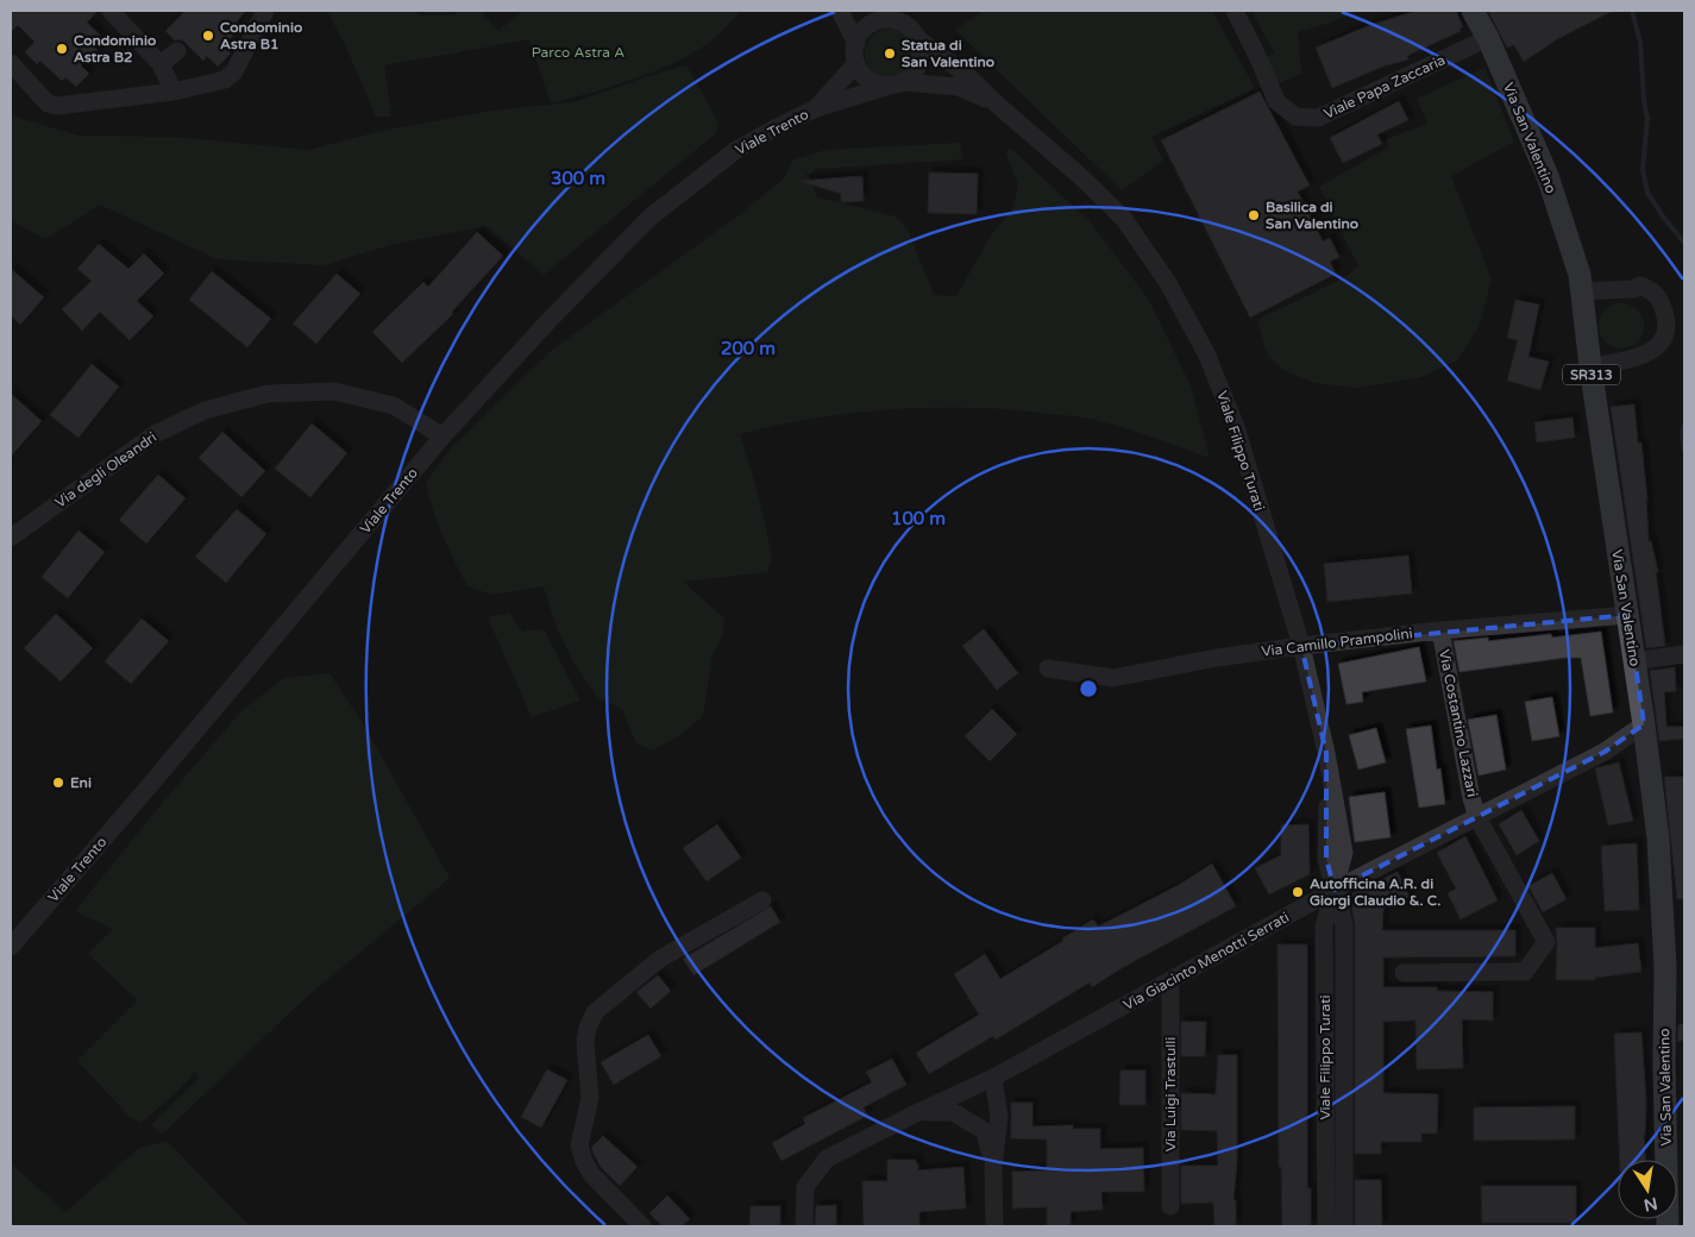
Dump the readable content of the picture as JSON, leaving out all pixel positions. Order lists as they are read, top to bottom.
{
  "streets": {
    "main road": ["Via San Valentino", "SR313"],
    "street": [
      "Viale Papa Zaccaria",
      "Viale Trento",
      "Viale Filippo Turati",
      "Via degli Oleandri",
      "Via Camillo Prampolini",
      "Via Costantino Lazzari",
      "Via Giacinto Menotti Serrati",
      "Via Luigi Trastulli"
    ]
  },
  "crossings": [
    ["Viale Papa Zaccaria", "Via San Valentino"],
    ["Viale Trento", "Viale Filippo Turati"],
    ["Viale Trento", "Via degli Oleandri"],
    ["Via San Valentino", "Via Camillo Prampolini"],
    ["Via San Valentino", "Via Giacinto Menotti Serrati"],
    ["Viale Filippo Turati", "Via Camillo Prampolini"],
    ["Viale Filippo Turati", "Via Giacinto Menotti Serrati"],
    ["Via Camillo Prampolini", "Via Costantino Lazzari"],
    ["Via Costantino Lazzari", "Via Giacinto Menotti Serrati"],
    ["Via Giacinto Menotti Serrati", "Via Luigi Trastulli"]
  ],
  "parks": ["Parco Astra A"],
  "places": [
    "Condominio Astra B1",
    "Condominio Astra B2",
    "Statua di San Valentino",
    "Basilica di San Valentino",
    "Eni",
    "Autofficina A.R. di Giorgi Claudio &. C."
  ],
  "north": "bottom",
  "rings": ["300 m", "200 m", "100 m"]
}
